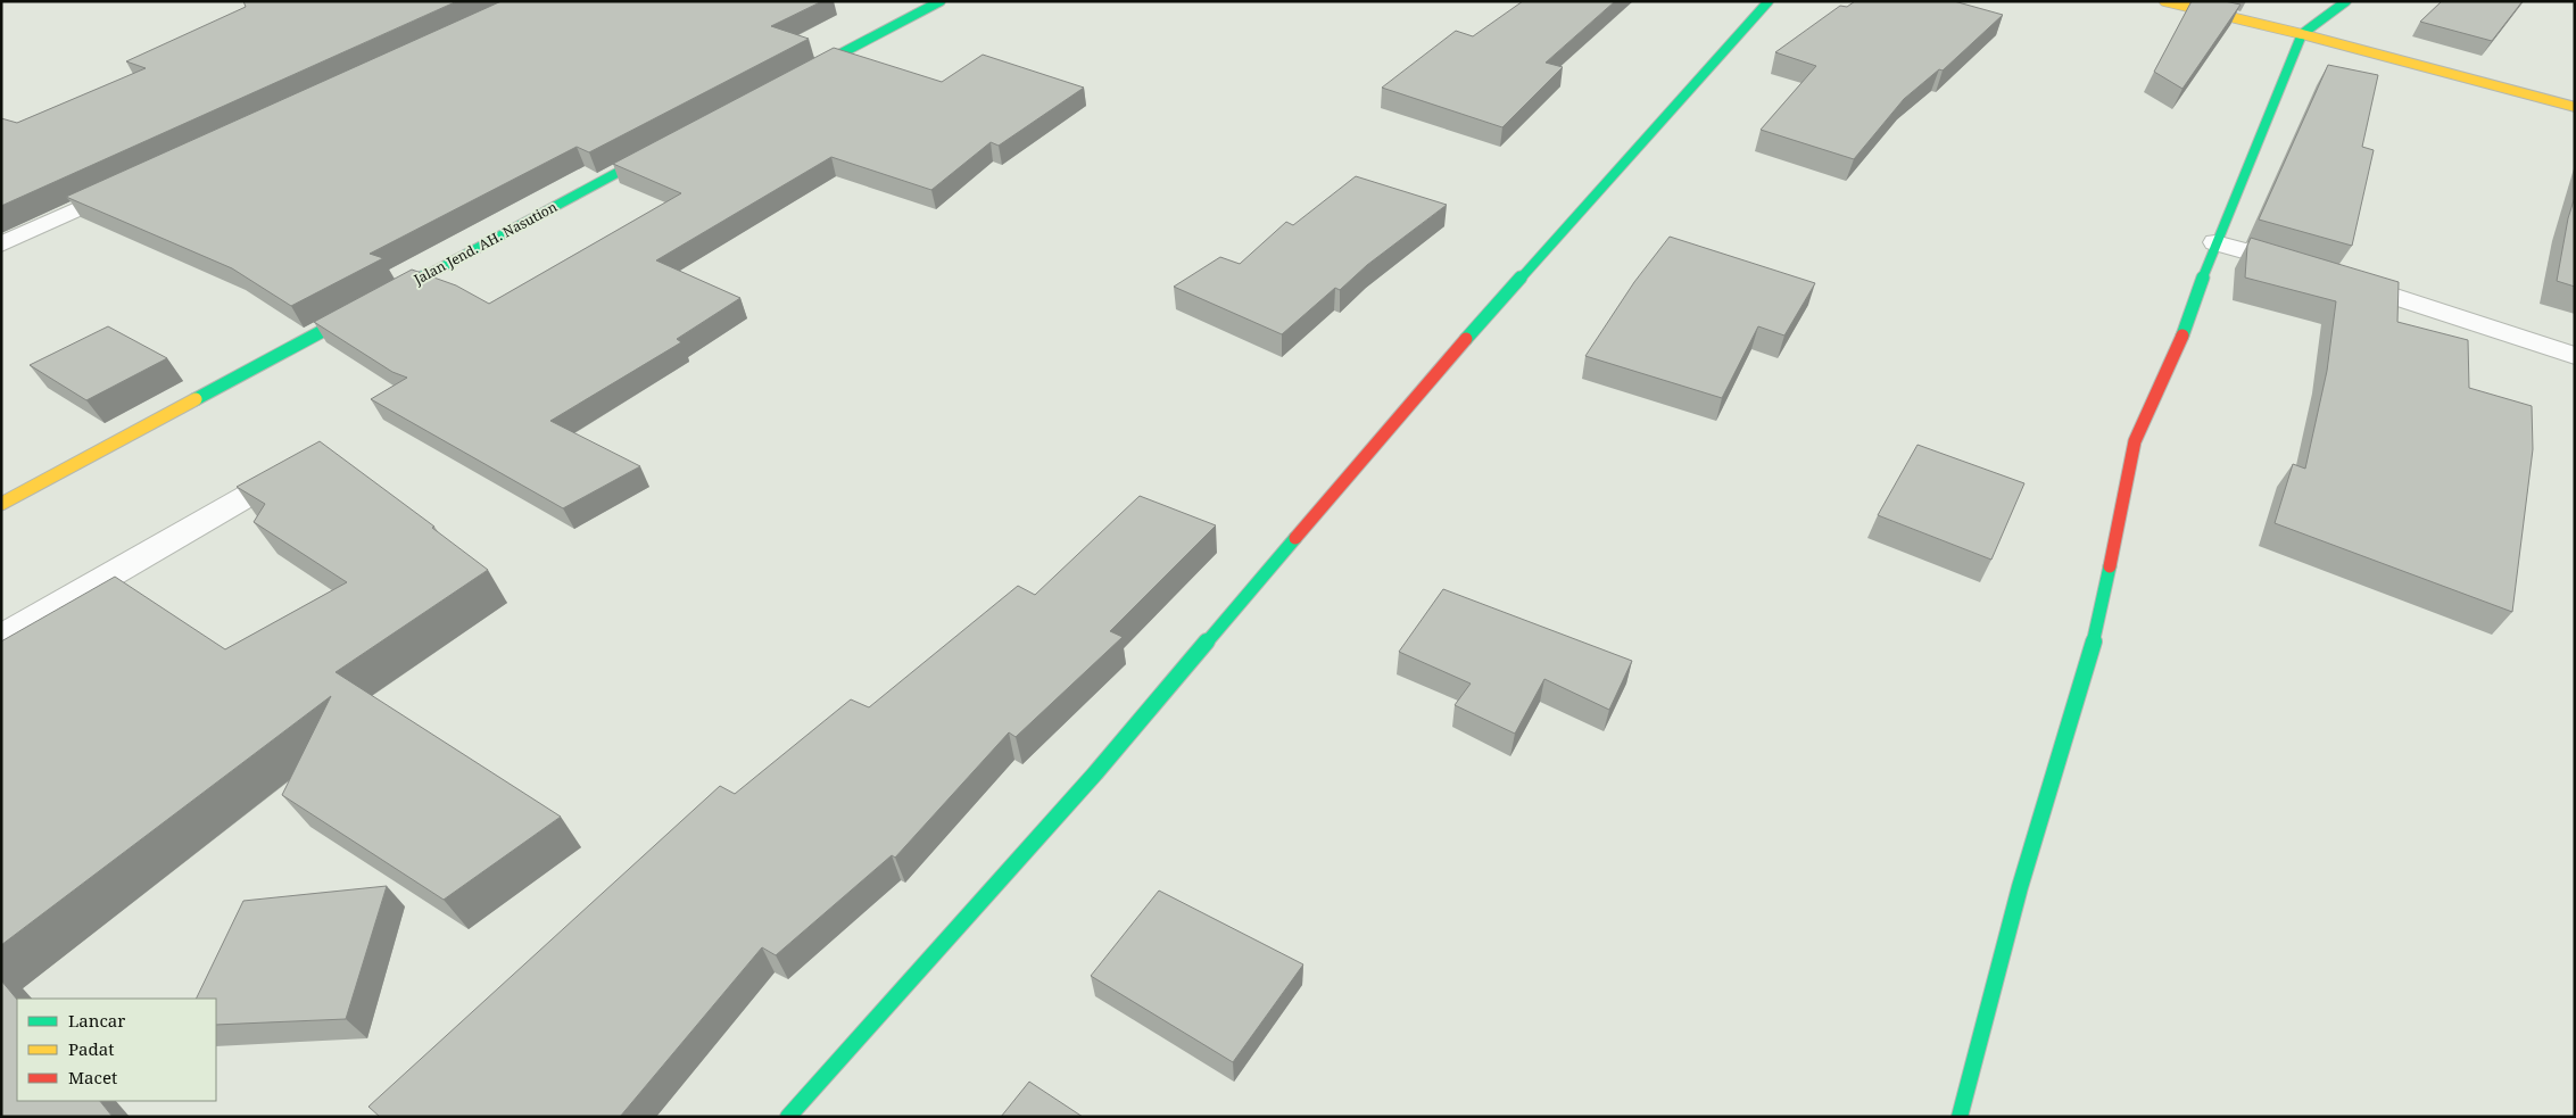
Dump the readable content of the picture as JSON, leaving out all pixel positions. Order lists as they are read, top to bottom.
{
  "streets": {
    "main road": ["Jalan Jend. AH. Nasution"]
  },
  "legend": ["Lancar", "Padat", "Macet"]
}
